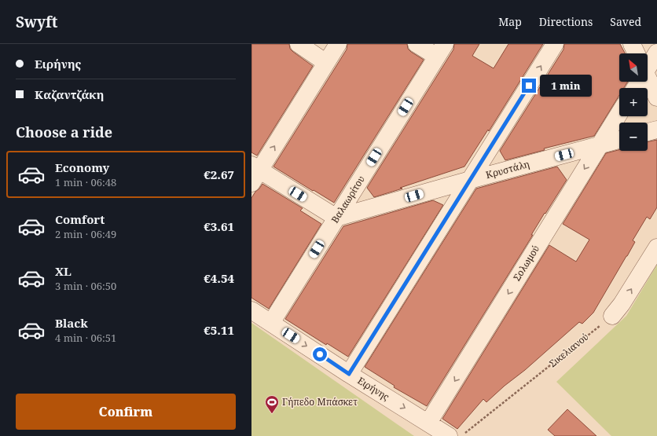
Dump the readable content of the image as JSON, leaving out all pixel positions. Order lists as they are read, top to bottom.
{
  "streets": {
    "street": [
      "Κρυστάλη",
      "Βαλαωρίτου",
      "Σολωμού",
      "Ειρήνης"
    ],
    "path": ["Σικελιανού"]
  },
  "crossings": [
    ["Κρυστάλη", "Βαλαωρίτου"],
    ["Κρυστάλη", "Σολωμού"],
    ["Βαλαωρίτου", "Ειρήνης"],
    ["Σολωμού", "Ειρήνης"]
  ],
  "one_way": ["Ειρήνης"],
  "places": {
    "sports": ["Γήπεδο Μπάσκετ"]
  },
  "north": "top left",
  "page": {
    "header": "Swyft",
    "nav": ["Map", "Directions", "Saved"],
    "banner": ["Ειρήνης", "Καζαντζάκη"],
    "map_buttons": ["+", "−"],
    "bubble": "1 min",
    "heading": "Choose a ride",
    "list": [
      {
        "name": "Economy",
        "note": "1 min · 06:48",
        "value": "€2.67"
      },
      {
        "name": "Comfort",
        "note": "2 min · 06:49",
        "value": "€3.61"
      },
      {
        "name": "XL",
        "note": "3 min · 06:50",
        "value": "€4.54"
      },
      {
        "name": "Black",
        "note": "4 min · 06:51",
        "value": "€5.11"
      }
    ],
    "buttons": "Confirm"
  }
}
